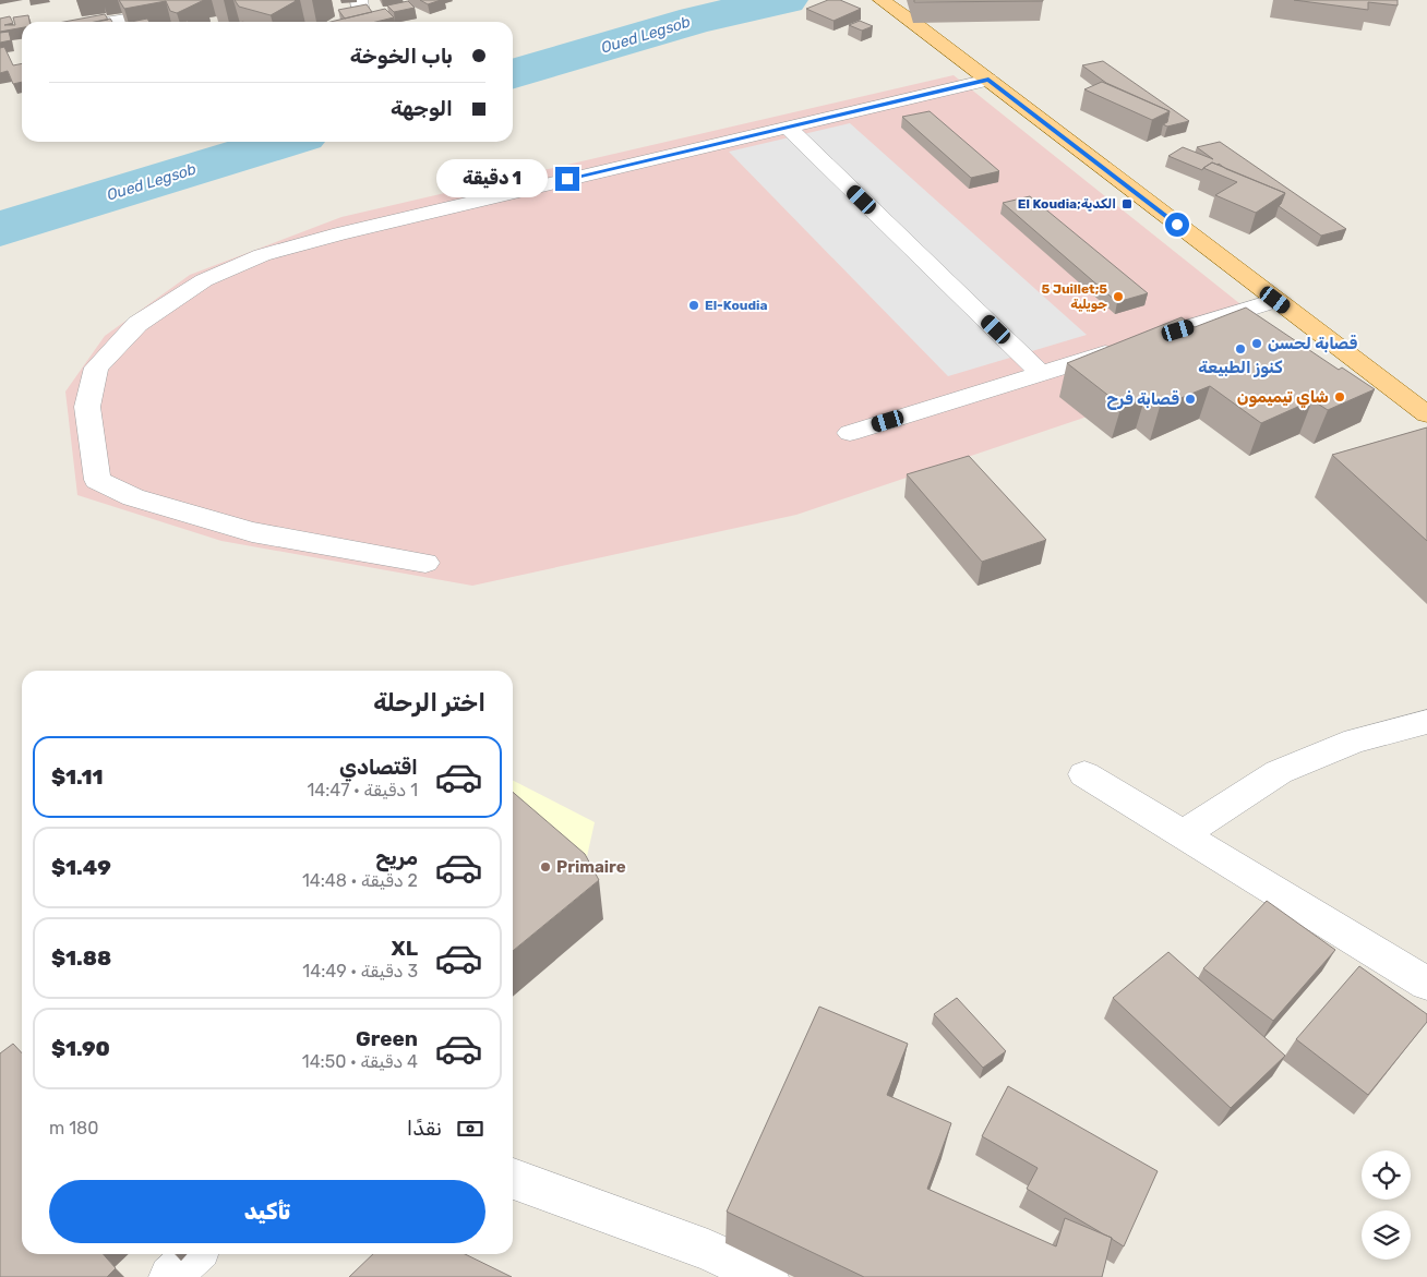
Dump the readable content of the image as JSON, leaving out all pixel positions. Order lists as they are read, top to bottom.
{
  "water": ["Oued Legsob"],
  "places": {
    "transit": ["El Koudia;الكدية"],
    "other": [
      "5 Juillet;5 جويلية",
      "El-Koudia",
      "قصابة لحسن",
      "كنوز الطبيعة",
      "شاي تيميمون",
      "قصابة فرح",
      "Primaire"
    ]
  },
  "page": {
    "banner": ["باب الخوخة", "الوجهة"],
    "bubble": "1 دقيقة",
    "heading": "اختر الرحلة",
    "list": [
      {
        "name": "اقتصادي",
        "note": "1 دقيقة · 14:47",
        "value": "$1.11"
      },
      {
        "name": "مريح",
        "note": "2 دقيقة · 14:48",
        "value": "$1.49"
      },
      {
        "name": "XL",
        "note": "3 دقيقة · 14:49",
        "value": "$1.88"
      },
      {
        "name": "Green",
        "note": "4 دقيقة · 14:50",
        "value": "$1.90"
      }
    ],
    "pay": ["نقدًا", "180 m"],
    "buttons": "تأكيد"
  }
}
